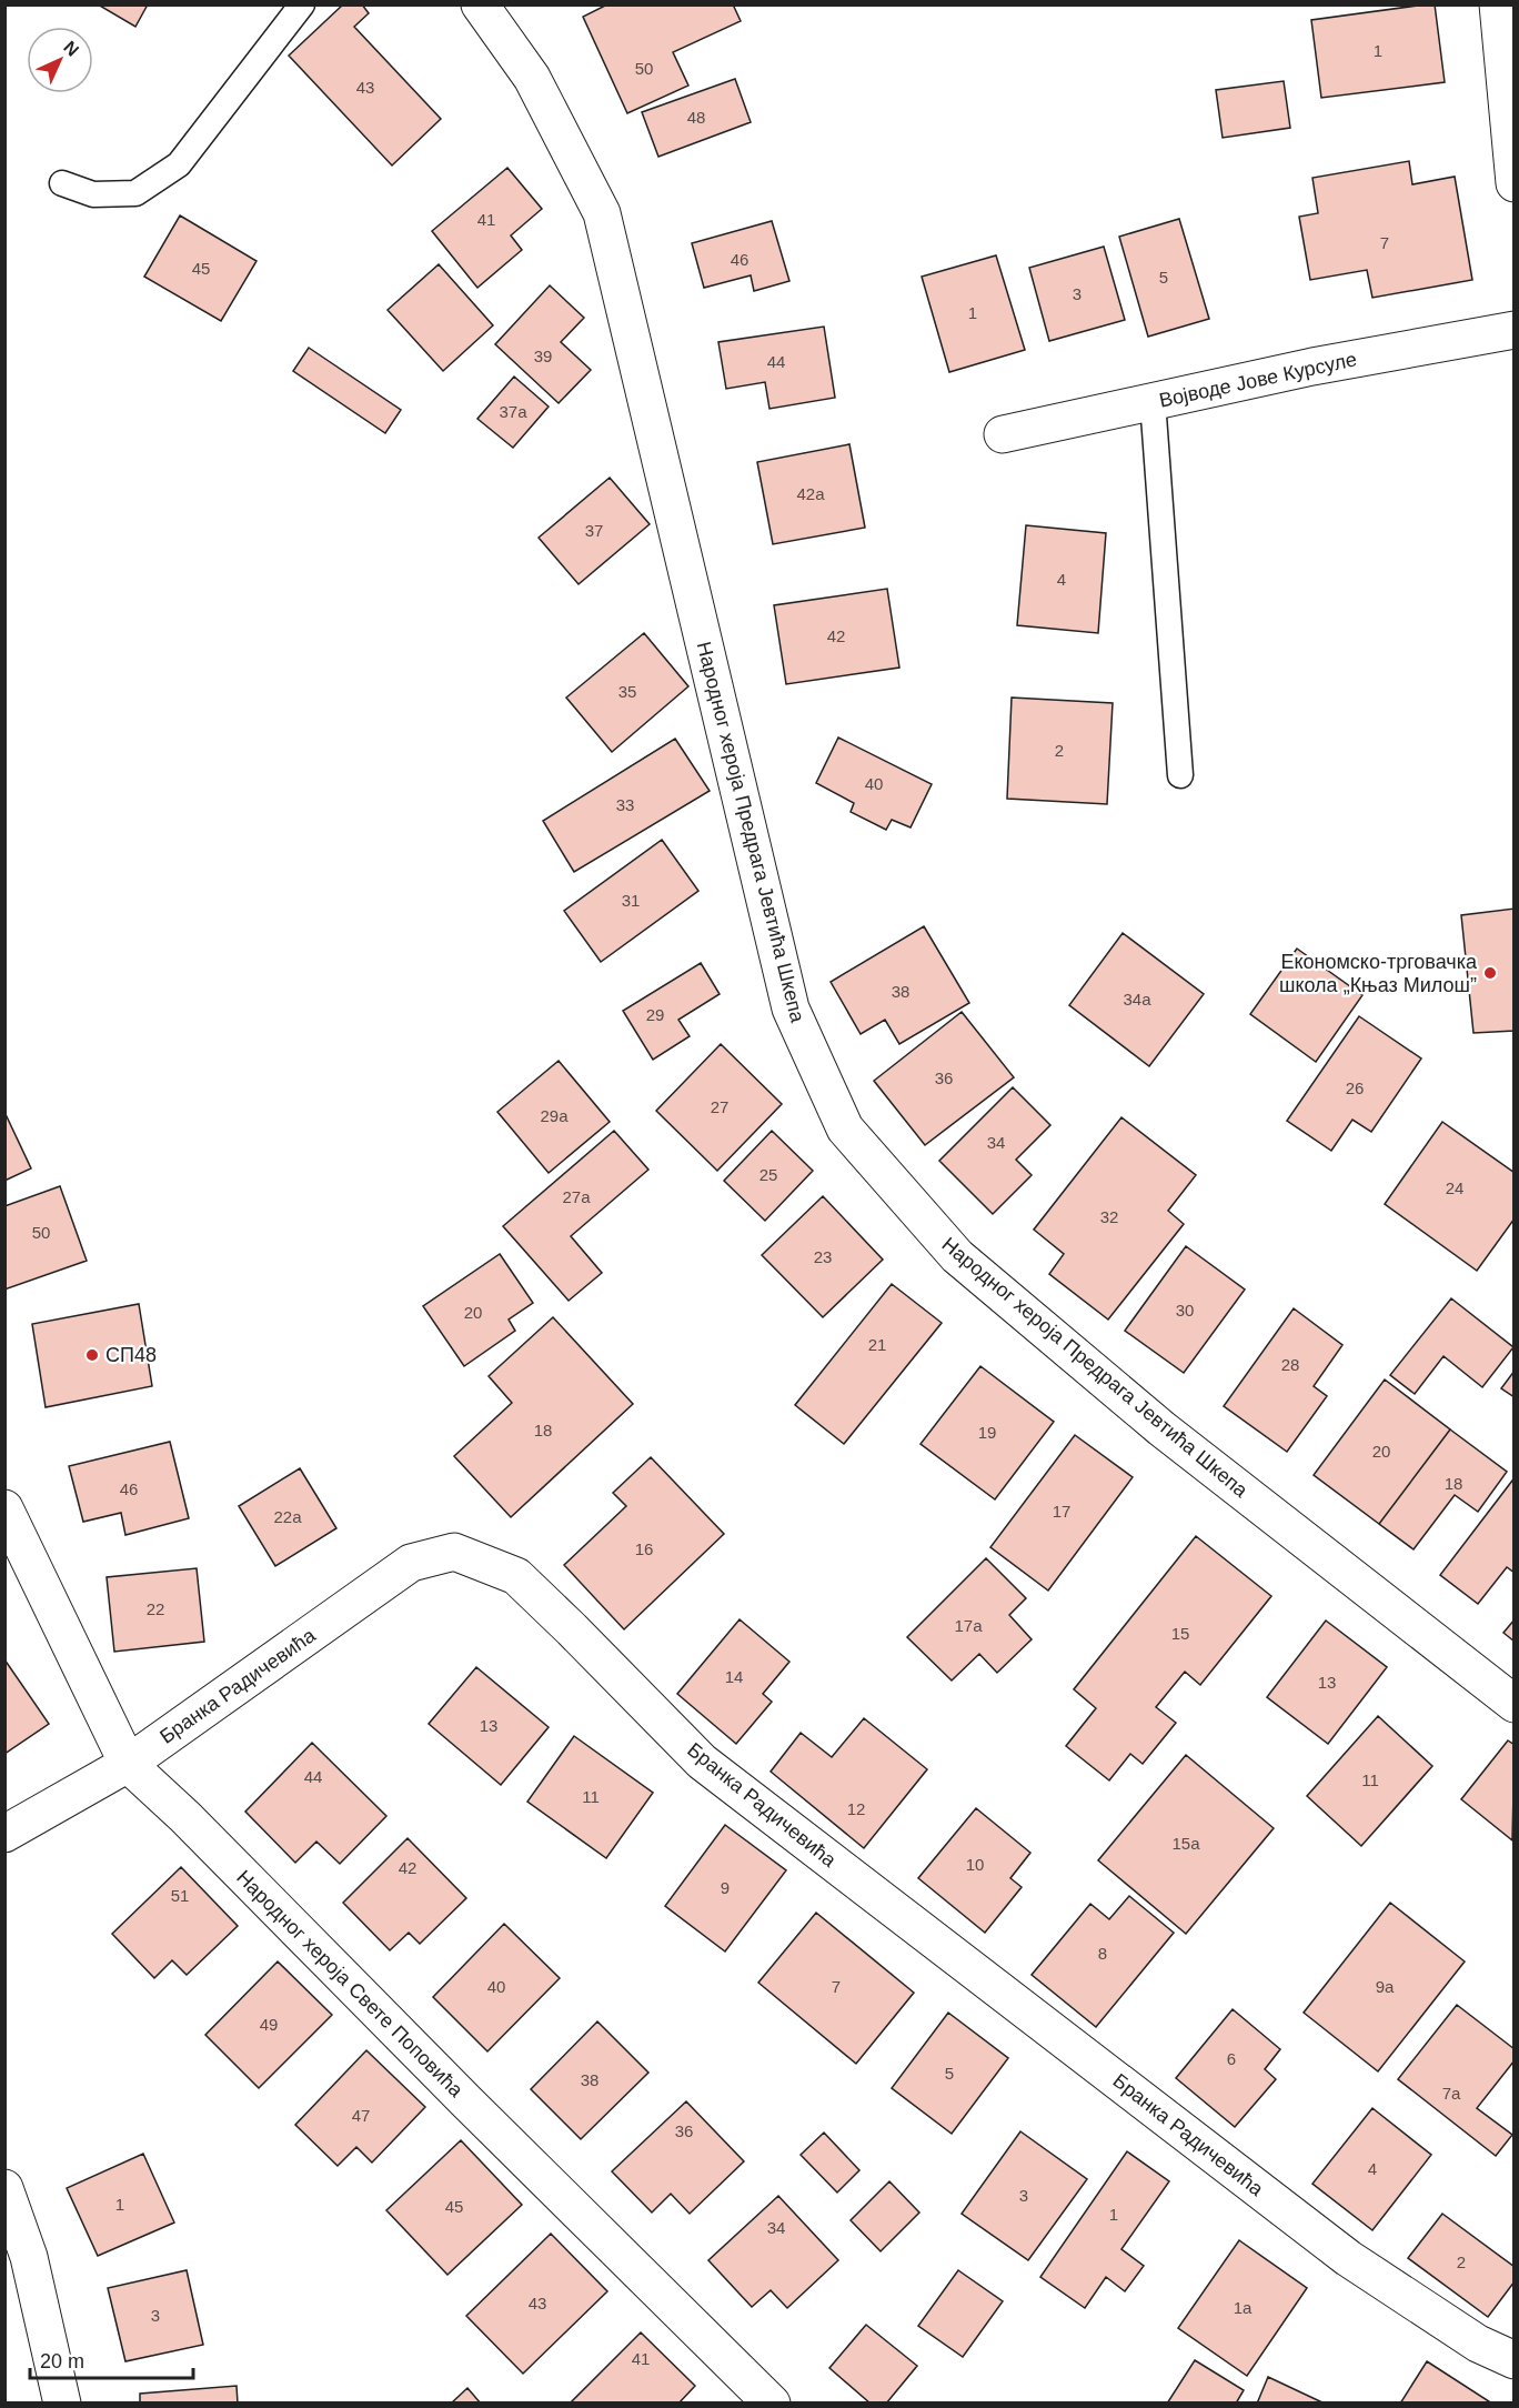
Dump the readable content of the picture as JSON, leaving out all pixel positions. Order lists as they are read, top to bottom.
{
  "streets": {
    "street": [
      "Војводе Јове Курсуле",
      "Народног хероја Предрага Јевтића Шкепа",
      "Бранка Радичевића",
      "Народног хероја Свете Поповића"
    ]
  },
  "crossings": [
    ["Бранка Радичевића", "Народног хероја Свете Поповића"]
  ],
  "places": ["Економско-трговачка школа „Књаз Милош”", "СП48"],
  "house_numbers": [
    "1",
    "50",
    "43",
    "48",
    "41",
    "7",
    "46",
    "45",
    "5",
    "3",
    "1",
    "39",
    "44",
    "37a",
    "42a",
    "37",
    "4",
    "42",
    "35",
    "2",
    "40",
    "33",
    "31",
    "38",
    "34a",
    "29",
    "36",
    "26",
    "27",
    "29a",
    "34",
    "25",
    "24",
    "27a",
    "32",
    "50",
    "23",
    "30",
    "20",
    "21",
    "28",
    "18",
    "19",
    "20",
    "18",
    "46",
    "17",
    "22a",
    "16",
    "22",
    "17a",
    "15",
    "14",
    "13",
    "13",
    "44",
    "11",
    "11",
    "12",
    "15a",
    "10",
    "42",
    "9",
    "51",
    "8",
    "40",
    "7",
    "9a",
    "49",
    "6",
    "5",
    "38",
    "7a",
    "47",
    "36",
    "4",
    "3",
    "1",
    "45",
    "1",
    "34",
    "2",
    "43",
    "1a",
    "3",
    "41"
  ],
  "scale_bar": "20 m",
  "north": "top right"
}
